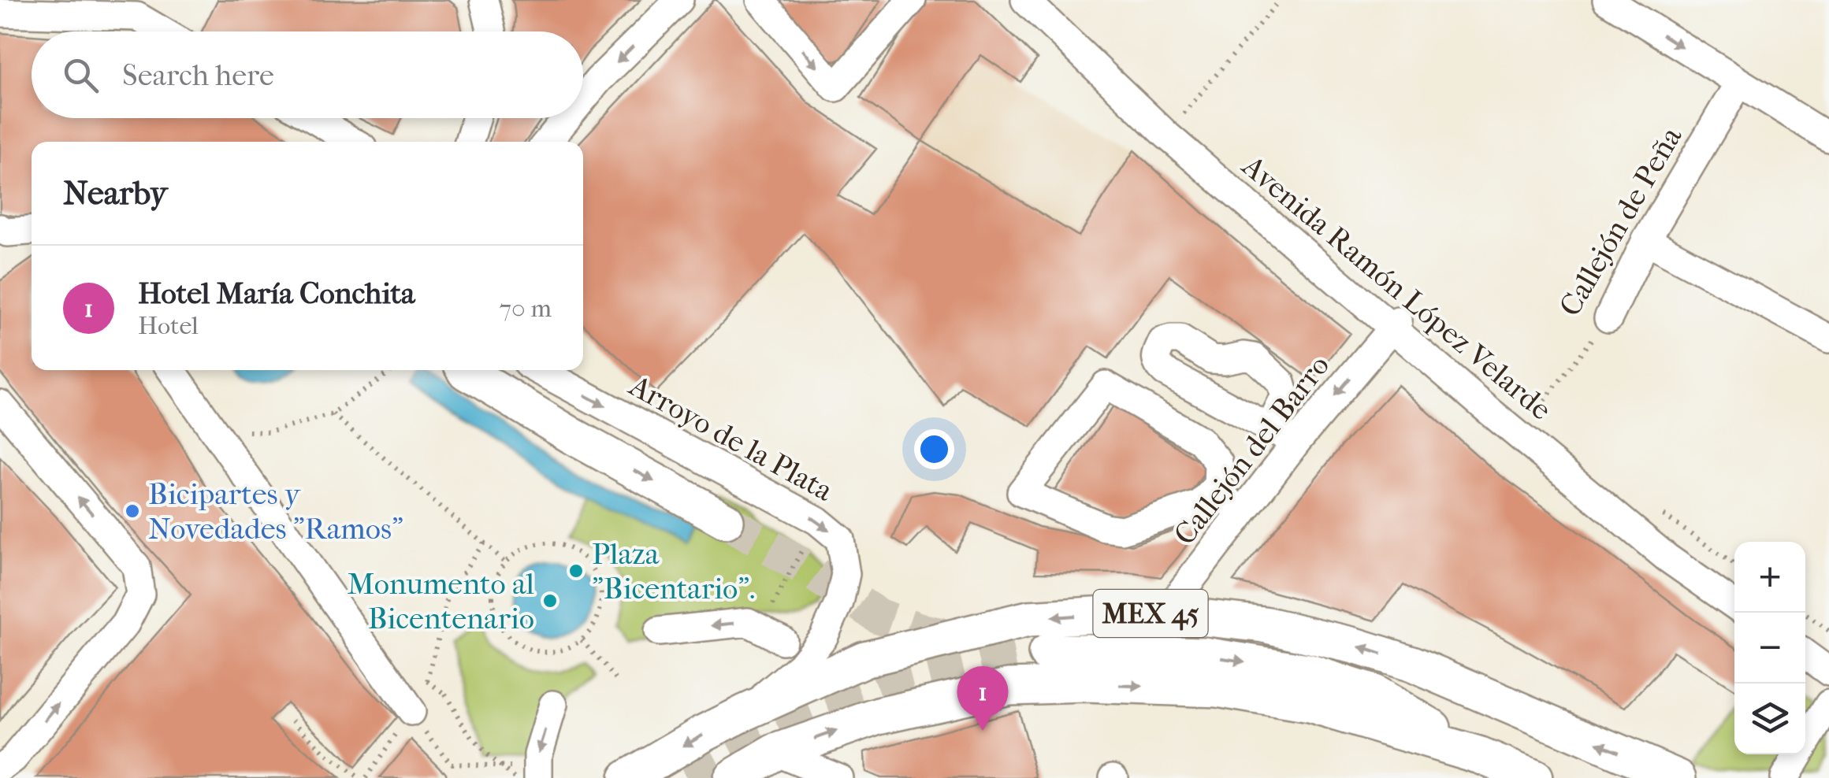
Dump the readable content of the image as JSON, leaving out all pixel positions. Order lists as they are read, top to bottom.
{
  "streets": {
    "main road": ["MEX 45"],
    "street": [
      "Callejón de Peña",
      "Avenida Ramón López Velarde",
      "Arroyo de la Plata",
      "Callejón del Barro"
    ]
  },
  "crossings": [
    ["Callejón de Peña", "Avenida Ramón López Velarde"],
    ["Avenida Ramón López Velarde", "Callejón del Barro"],
    ["Arroyo de la Plata", "MEX 45"],
    ["Callejón del Barro", "MEX 45"]
  ],
  "one_way": ["Callejón del Barro"],
  "places": ["Bicipartes y Novedades \"Ramos\"", "Plaza \"Bicentario\".", "Monumento al Bicentenario"],
  "page": {
    "search": "Search here",
    "heading": "Nearby",
    "list": [
      {
        "mark": "1",
        "name": "Hotel María Conchita",
        "note": "Hotel",
        "value": "70 m"
      }
    ],
    "map_buttons": ["+", "−"],
    "pins": "1"
  }
}
